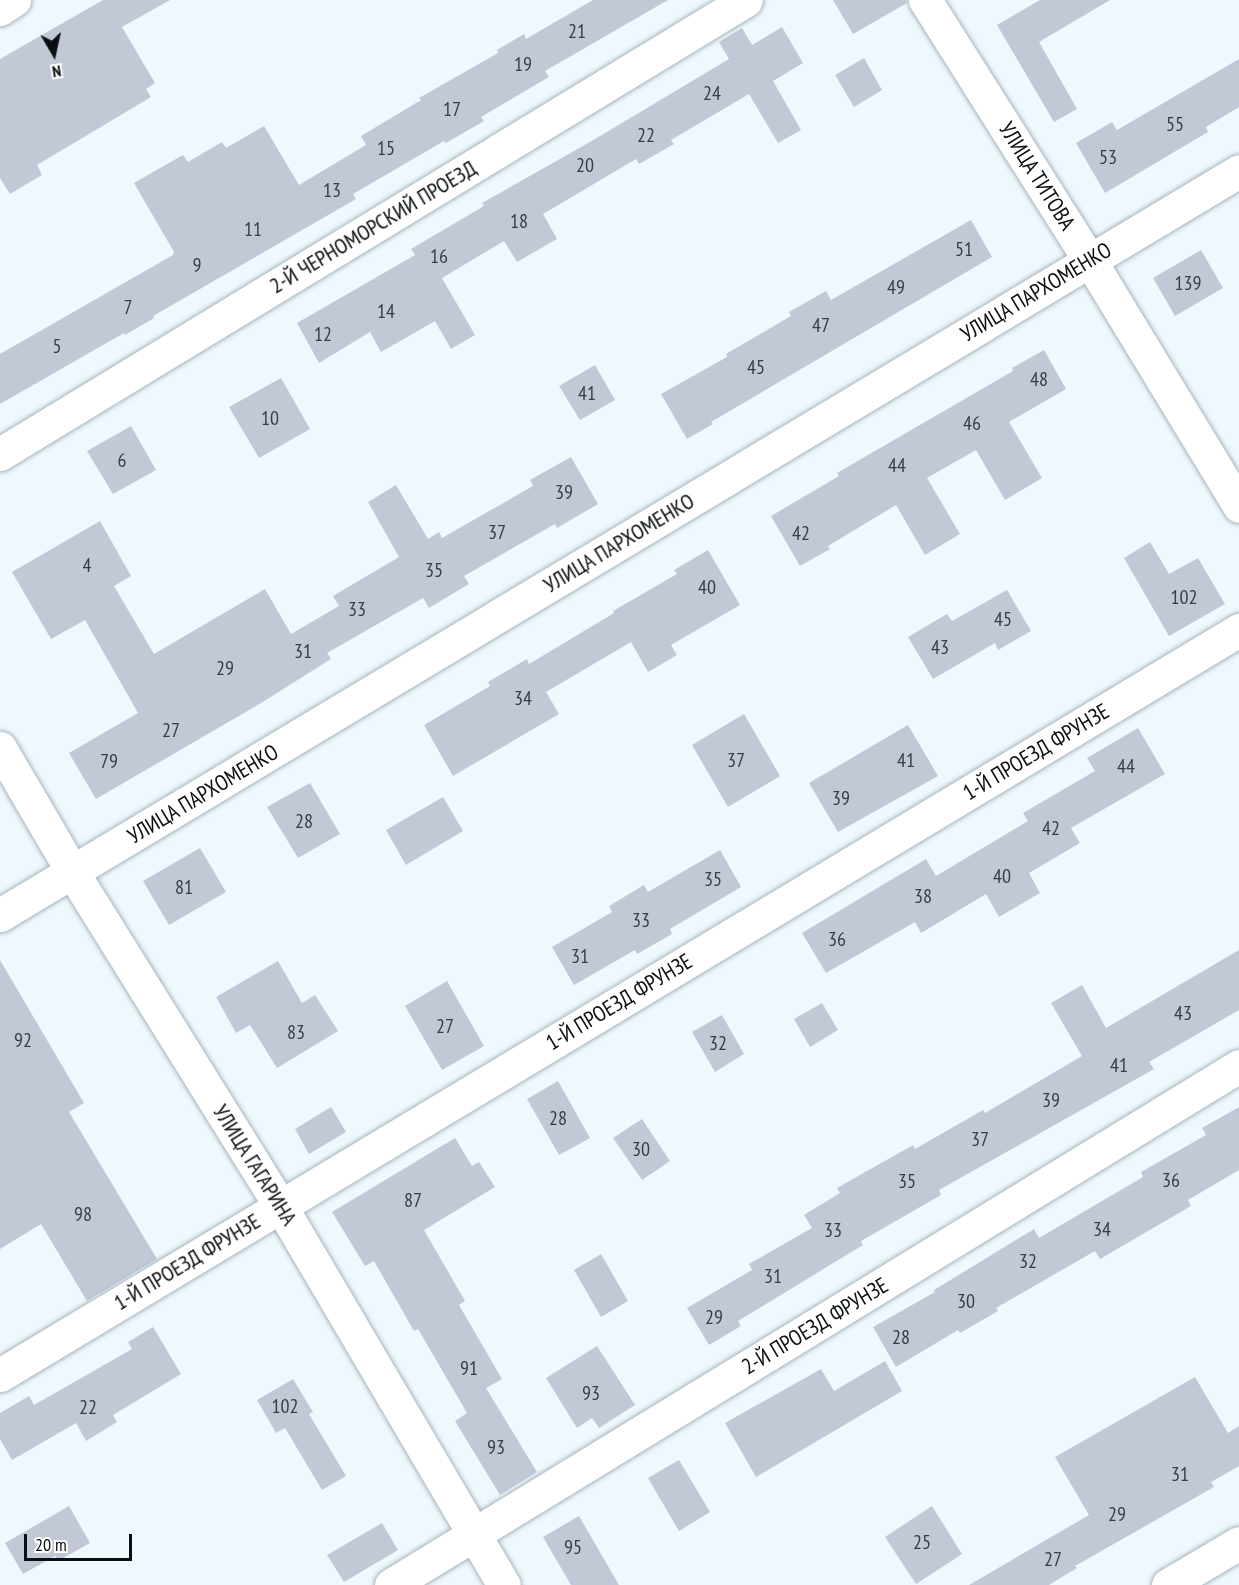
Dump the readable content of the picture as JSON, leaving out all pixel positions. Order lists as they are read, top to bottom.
{
  "streets": {
    "street": [
      "УЛИЦА ТИТОВА",
      "2-Й ЧЕРНОМОРСКИЙ ПРОЕЗД",
      "УЛИЦА ПАРХОМЕНКО",
      "1-Й ПРОЕЗД ФРУНЗЕ",
      "УЛИЦА ГАГАРИНА",
      "2-Й ПРОЕЗД ФРУНЗЕ"
    ]
  },
  "crossings": [
    ["УЛИЦА ТИТОВА", "УЛИЦА ПАРХОМЕНКО"],
    ["УЛИЦА ПАРХОМЕНКО", "УЛИЦА ГАГАРИНА"],
    ["1-Й ПРОЕЗД ФРУНЗЕ", "УЛИЦА ГАГАРИНА"],
    ["УЛИЦА ГАГАРИНА", "2-Й ПРОЕЗД ФРУНЗЕ"]
  ],
  "house_numbers": [
    "21",
    "19",
    "24",
    "17",
    "55",
    "22",
    "15",
    "53",
    "20",
    "13",
    "18",
    "11",
    "51",
    "16",
    "9",
    "139",
    "49",
    "7",
    "14",
    "47",
    "12",
    "5",
    "45",
    "48",
    "41",
    "10",
    "46",
    "6",
    "44",
    "39",
    "37",
    "42",
    "4",
    "35",
    "40",
    "102",
    "33",
    "45",
    "43",
    "31",
    "29",
    "34",
    "27",
    "37",
    "41",
    "79",
    "44",
    "39",
    "28",
    "42",
    "40",
    "35",
    "81",
    "38",
    "33",
    "36",
    "31",
    "43",
    "27",
    "83",
    "92",
    "32",
    "41",
    "39",
    "28",
    "37",
    "30",
    "36",
    "35",
    "87",
    "98",
    "34",
    "33",
    "32",
    "31",
    "30",
    "29",
    "28",
    "91",
    "93",
    "102",
    "22",
    "93",
    "31",
    "29",
    "25",
    "95",
    "27"
  ],
  "scale_bar": "20 m",
  "north": "bottom"
}
